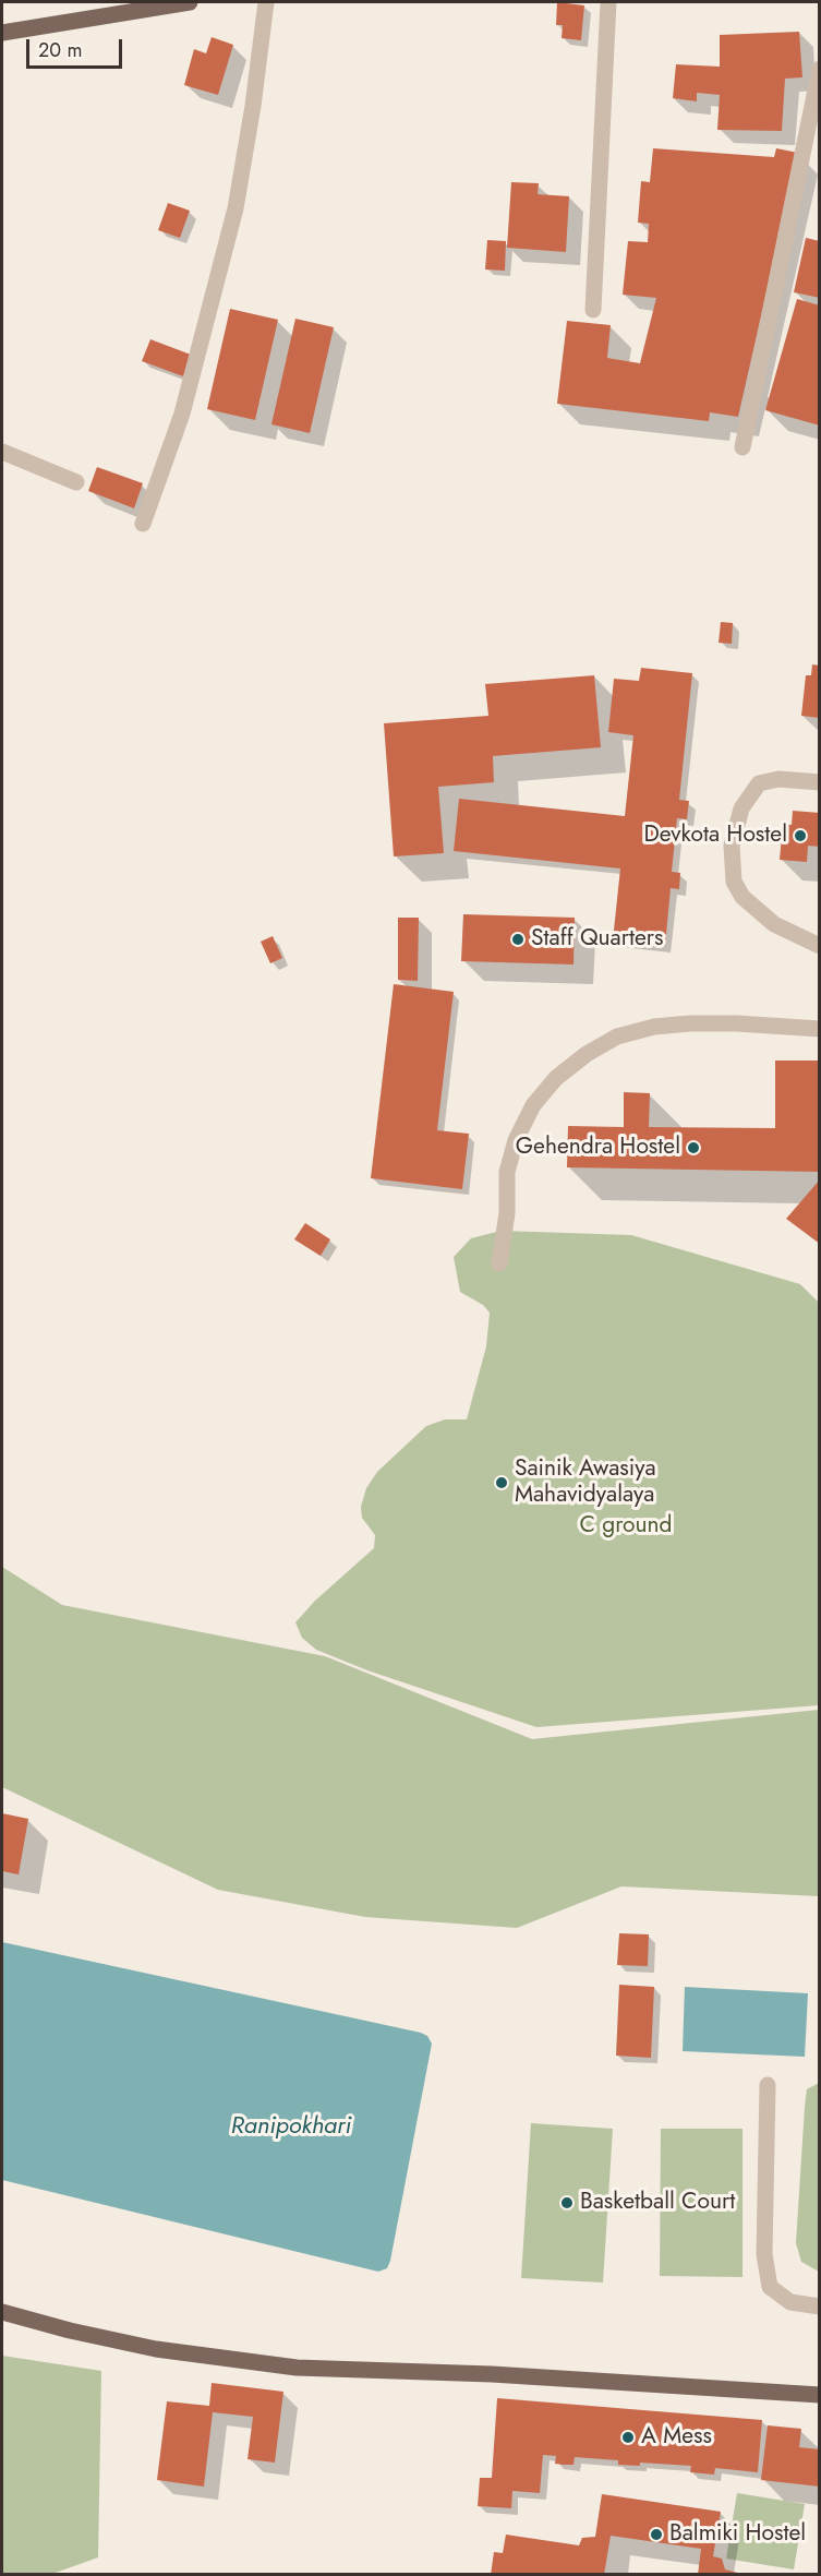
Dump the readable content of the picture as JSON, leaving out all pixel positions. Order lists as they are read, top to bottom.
{
  "water": ["Ranipokhari"],
  "parks": ["C ground"],
  "places": [
    "Devkota Hostel",
    "Staff Quarters",
    "Gehendra Hostel",
    "Sainik Awasiya Mahavidyalaya",
    "Basketball Court",
    "A Mess",
    "Balmiki Hostel"
  ],
  "scale_bar": "20 m"
}
